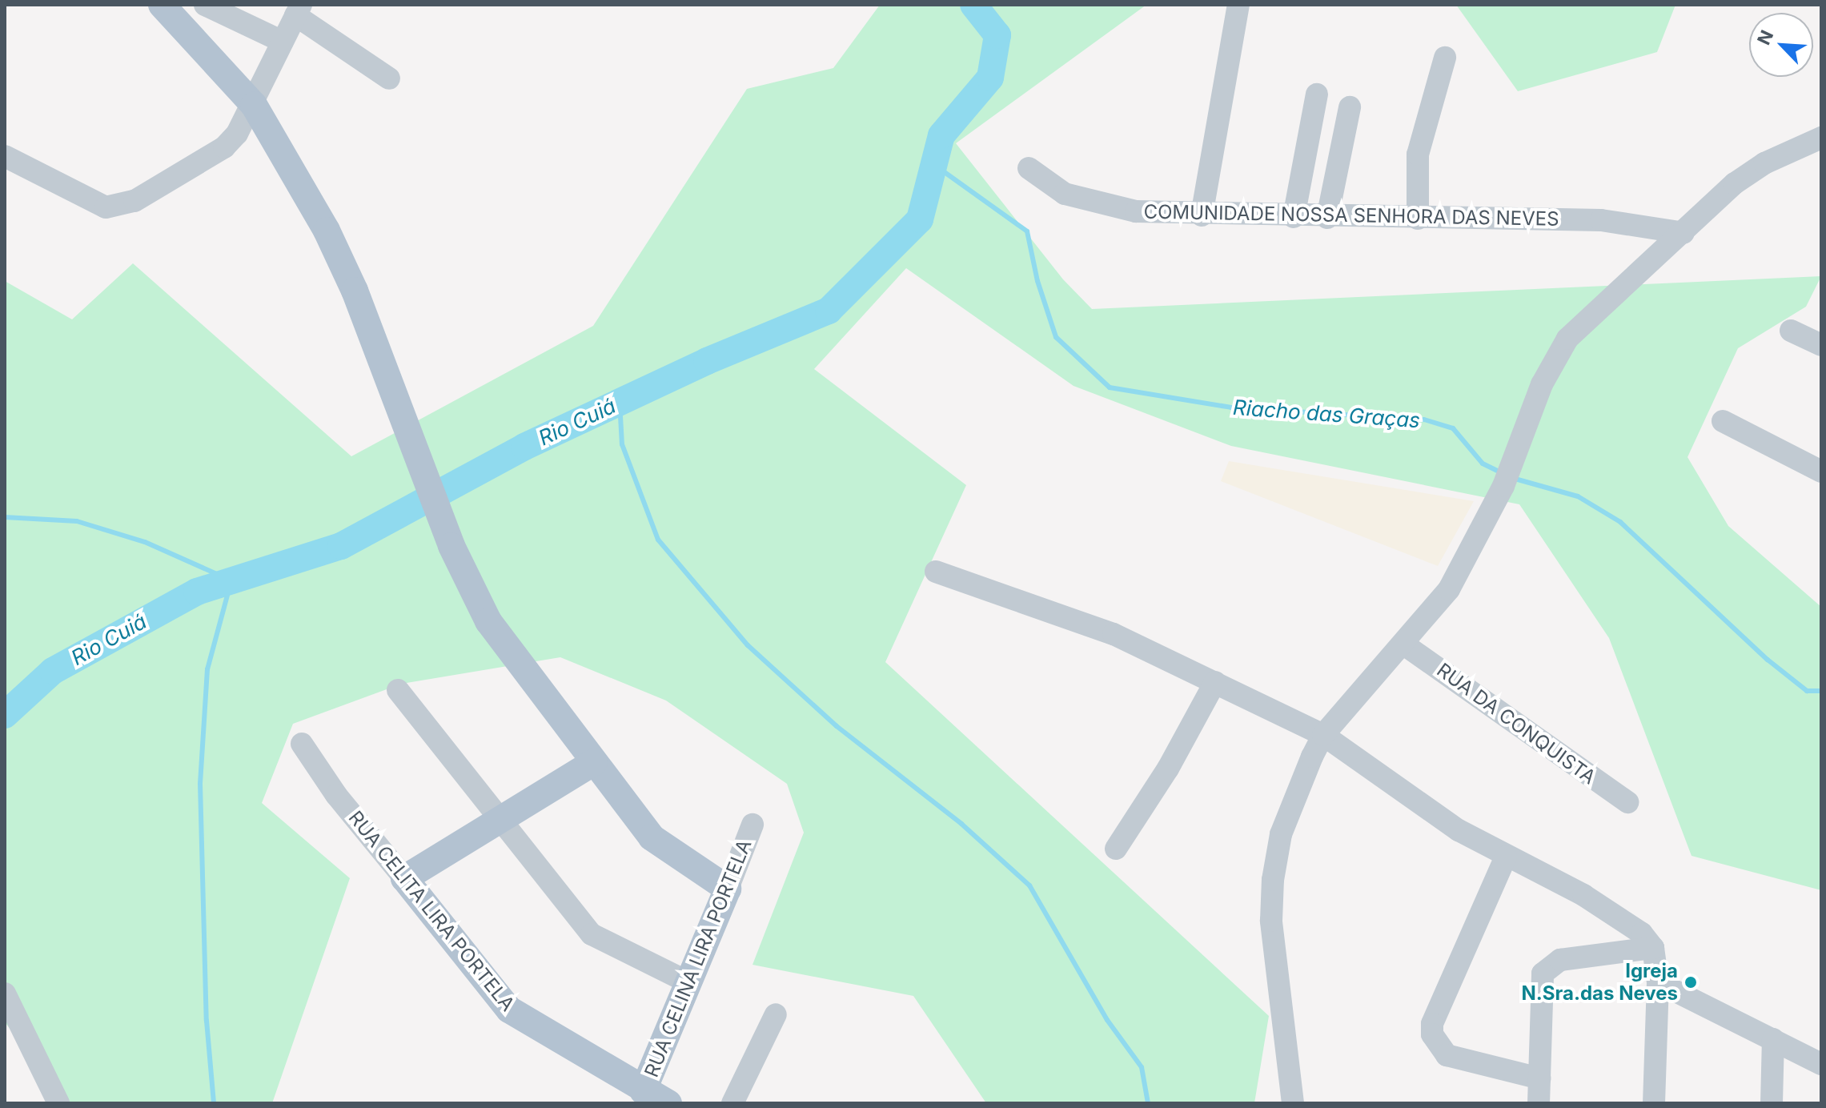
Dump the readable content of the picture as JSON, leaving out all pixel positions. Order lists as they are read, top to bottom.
{
  "streets": {
    "main road": ["RUA CELITA LIRA PORTELA", "RUA CELINA LIRA PORTELA"],
    "street": ["COMUNIDADE NOSSA SENHORA DAS NEVES", "RUA DA CONQUISTA"]
  },
  "crossings": [
    ["RUA CELITA LIRA PORTELA", "RUA CELINA LIRA PORTELA"]
  ],
  "water": ["Riacho das Graças", "Rio Cuiá"],
  "places": ["Igreja N.Sra.das Neves"],
  "north": "top left"
}
